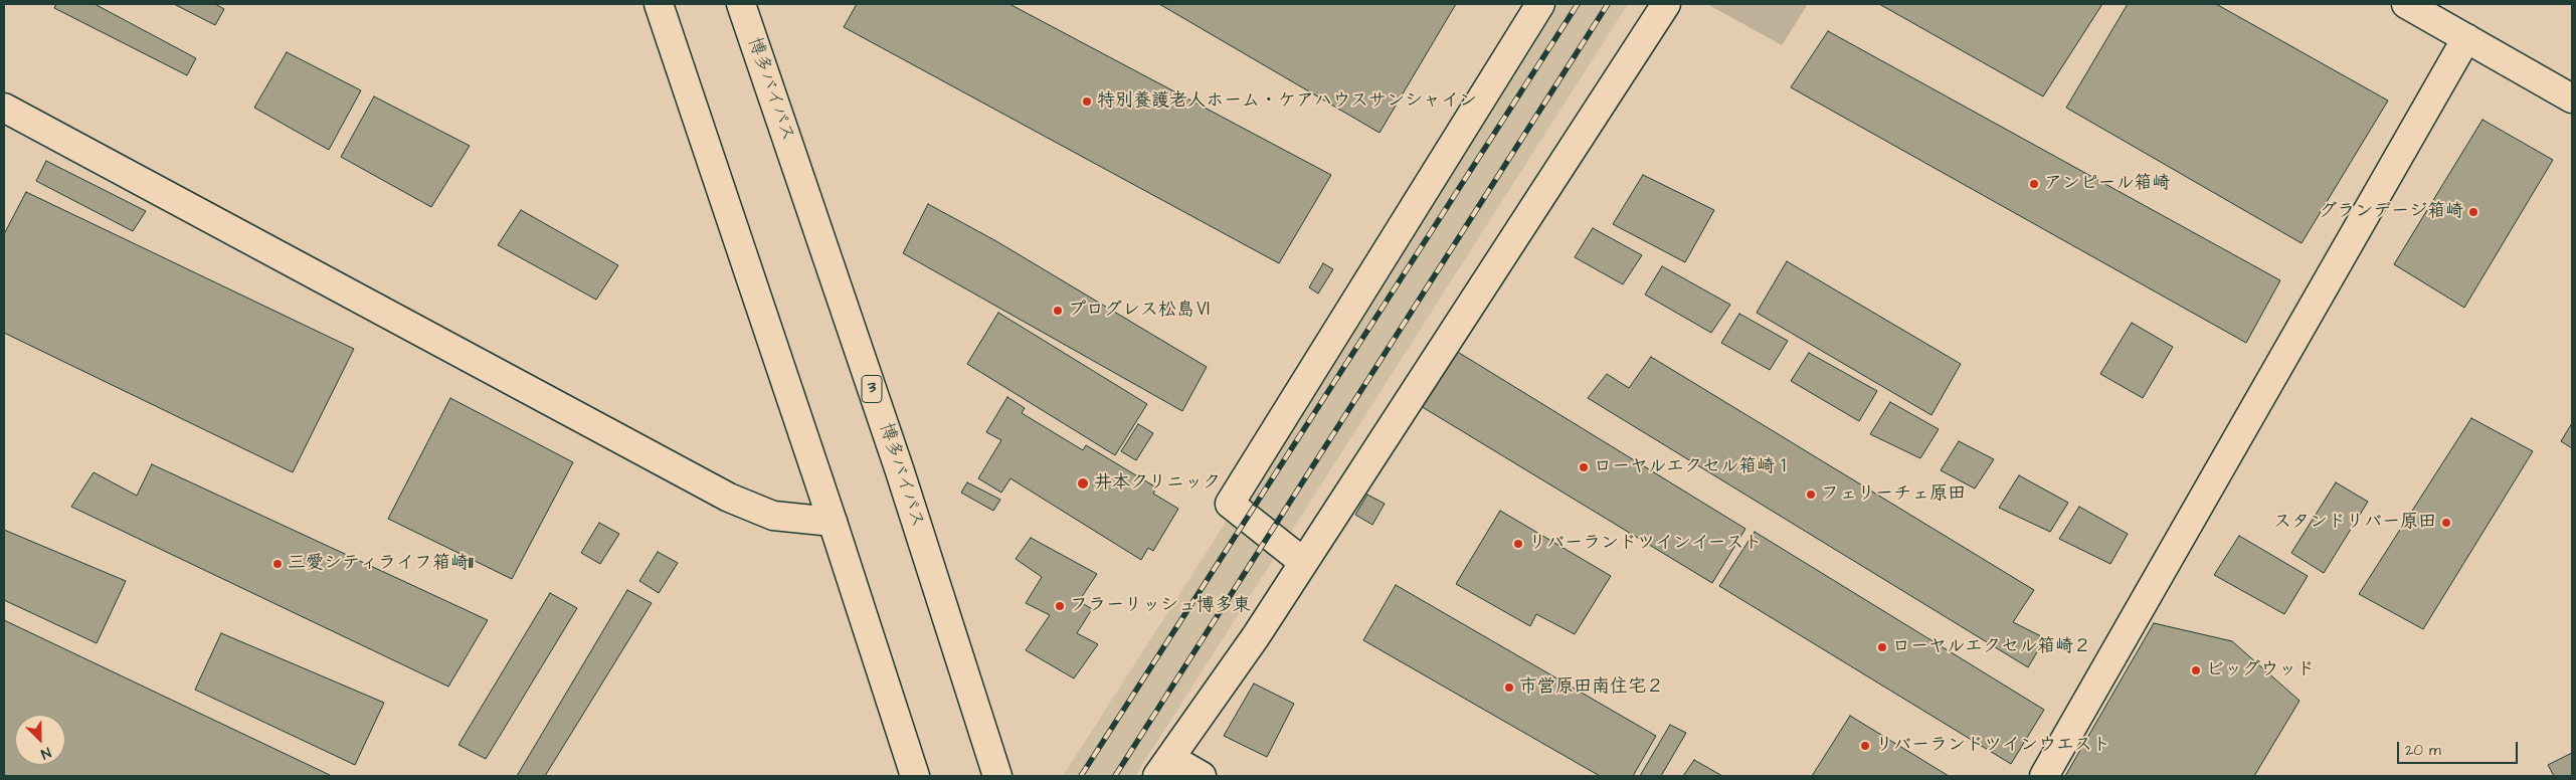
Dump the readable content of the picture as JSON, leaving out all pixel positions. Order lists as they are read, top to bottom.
{
  "streets": {
    "main road": ["博多バイパス", "3"]
  },
  "places": [
    "特別養護老人ホーム・ケアハウスサンシャイン",
    "アンピール箱崎",
    "グランデージ箱崎",
    "プログレス松島Ⅵ",
    "ローヤルエクセル箱崎１",
    "井本クリニック",
    "フェリーチェ原田",
    "スタンドリバー原田",
    "リバーランドツインイースト",
    "三愛シティライフ箱崎11",
    "フラーリッシュ博多東",
    "ローヤルエクセル箱崎２",
    "ビッグウッド",
    "市営原田南住宅２",
    "リバーランドツインウエスト"
  ],
  "scale_bar": "20 m",
  "north": "bottom right"
}
